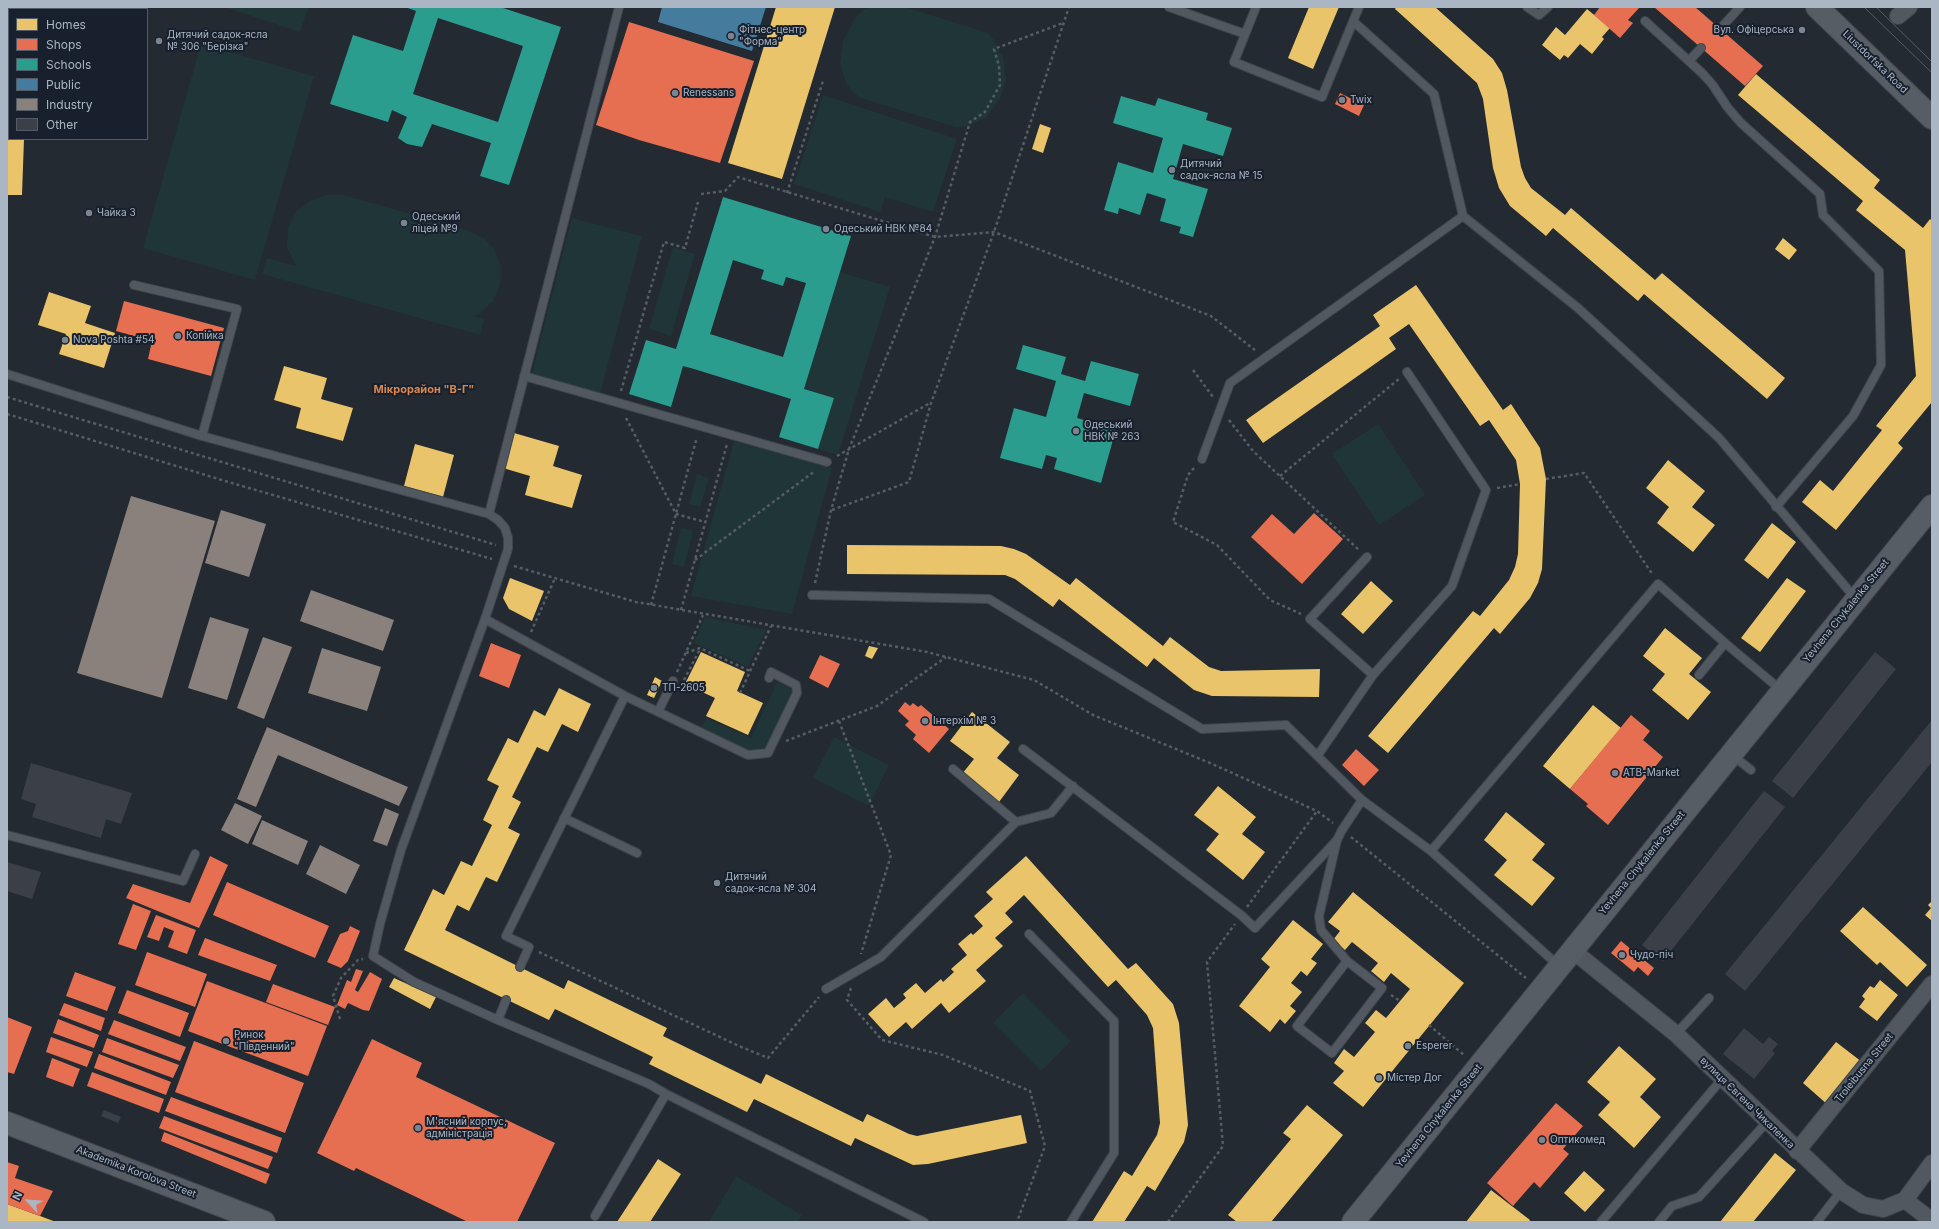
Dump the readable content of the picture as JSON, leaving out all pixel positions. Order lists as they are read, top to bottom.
{
  "streets": {
    "main road": ["Liustdorfska Road", "Yevhena Chykalenka Street", "Akademika Korolova Street"],
    "street": ["Troleibusna Street", "вулиця Євгена Чикаленка"]
  },
  "crossings": [
    ["Yevhena Chykalenka Street", "вулиця Євгена Чикаленка"],
    ["Troleibusna Street", "вулиця Євгена Чикаленка"]
  ],
  "districts": ["Мікрорайон \"В-Г\""],
  "places": [
    "Вул. Офіцерська",
    "Фітнес-центр \"Форма\"",
    "Дитячий садок-ясла № 306 \"Берізка\"",
    "Renessans",
    "Twix",
    "Дитячий садок-ясла № 15",
    "Чайка 3",
    "Одеський ліцей №9",
    "Одеський НВК №84",
    "Копійка",
    "Nova Poshta #54",
    "Одеський НВК № 263",
    "ТП-2605",
    "Інтерхім № 3",
    "ATB-Market",
    "Дитячий садок-ясла № 304",
    "Чудо-піч",
    "Ринок \"Південний\"",
    "Esperer",
    "Містер Дог",
    "М'ясний корпус, адміністрація",
    "Оптикомед"
  ],
  "legend": [
    "Homes",
    "Shops",
    "Schools",
    "Public",
    "Industry",
    "Other"
  ],
  "north": "top left"
}
